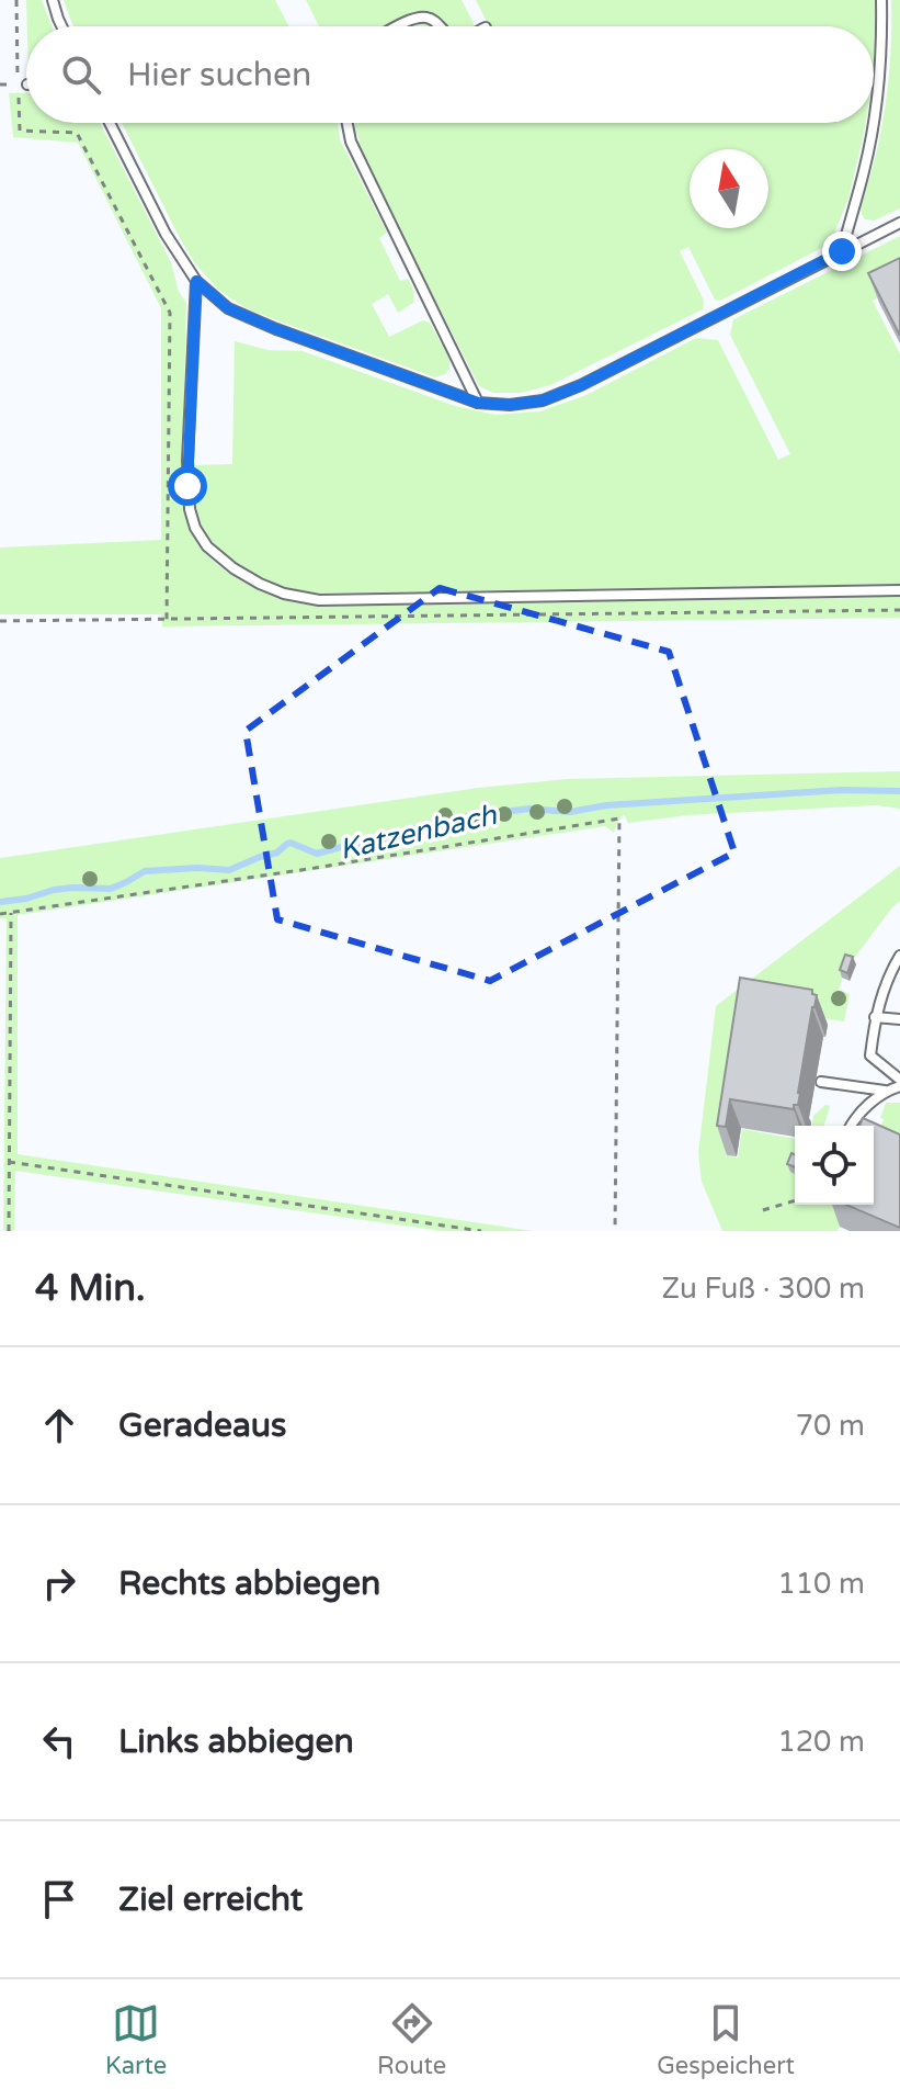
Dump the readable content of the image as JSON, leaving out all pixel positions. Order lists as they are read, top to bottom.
{
  "water": ["Katzenbach"],
  "north": "top",
  "page": {
    "search": "Hier suchen",
    "heading": ["4 Min.", "Zu Fuß · 300 m"],
    "list": [
      ["Geradeaus", "70 m"],
      ["Rechts abbiegen", "110 m"],
      ["Links abbiegen", "120 m"],
      "Ziel erreicht"
    ],
    "nav": ["Karte", "Route", "Gespeichert"]
  }
}
